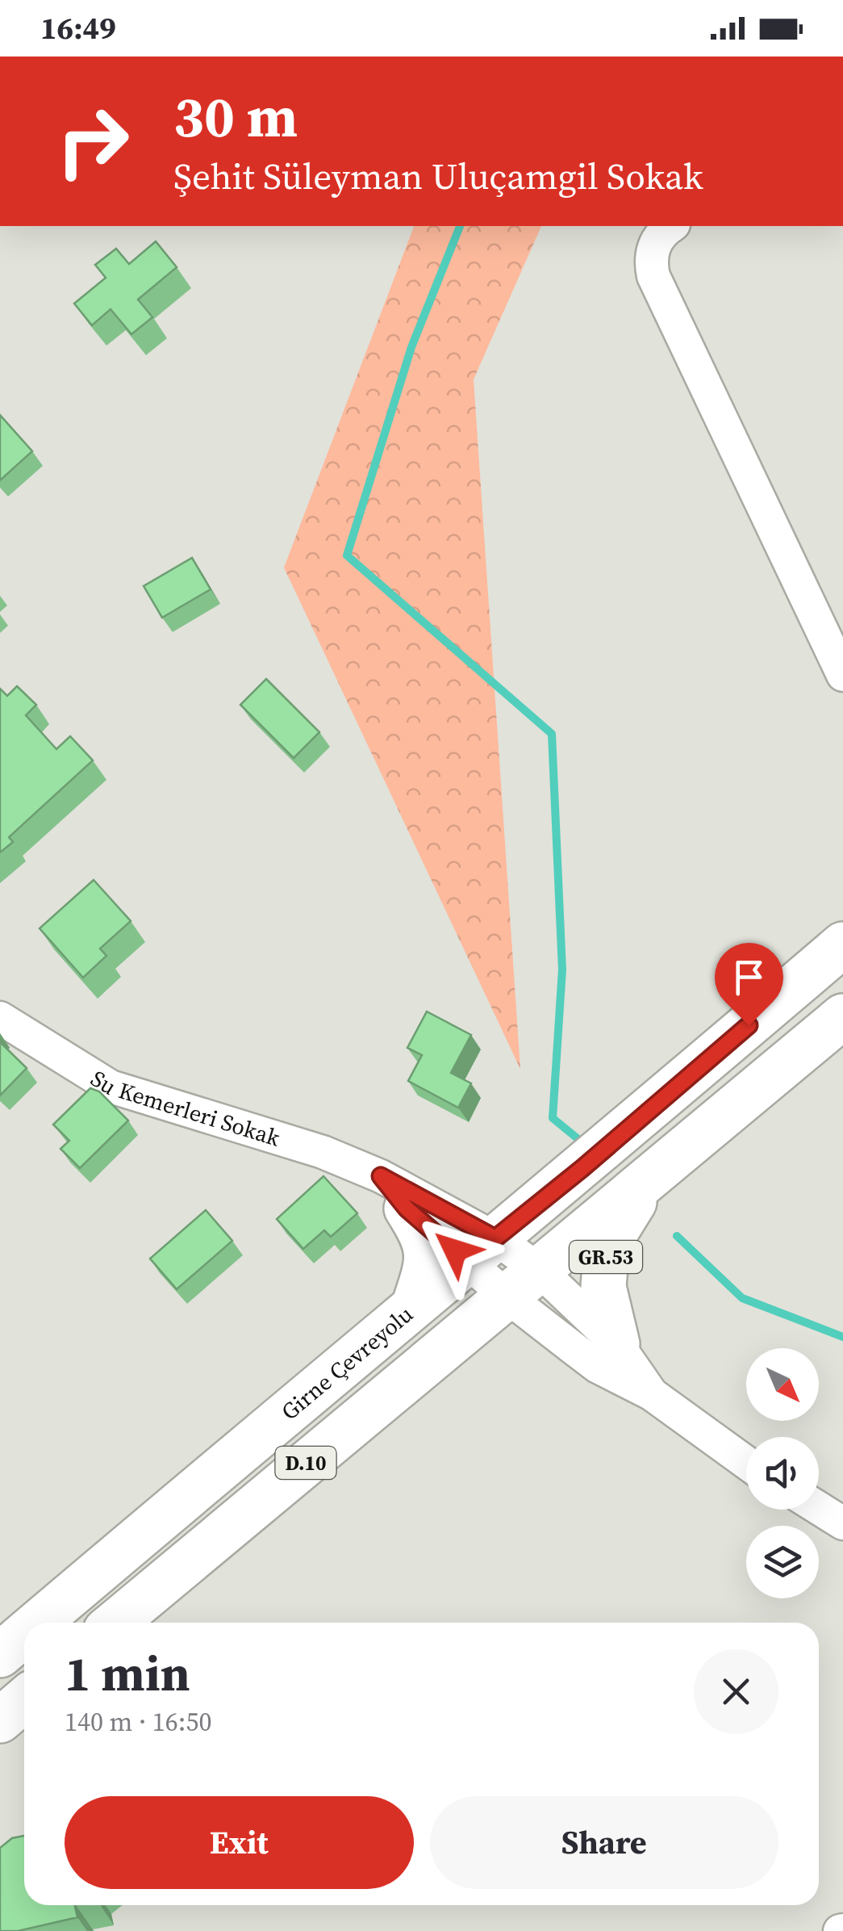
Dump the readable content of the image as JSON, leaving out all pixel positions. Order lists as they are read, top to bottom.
{
  "streets": {
    "highway": ["GR.53", "Girne Çevreyolu", "D.10"],
    "street": ["Su Kemerleri Sokak"]
  },
  "crossings": [
    ["Su Kemerleri Sokak", "GR.53"],
    ["Su Kemerleri Sokak", "Girne Çevreyolu"],
    ["Su Kemerleri Sokak", "D.10"],
    ["GR.53", "D.10"]
  ],
  "north": "bottom right",
  "page": {
    "status": "16:49",
    "turn": ["30 m", "Şehit Süleyman Uluçamgil Sokak"],
    "heading": ["1 min", "140 m · 16:50"],
    "buttons": ["Exit", "Share"]
  }
}
